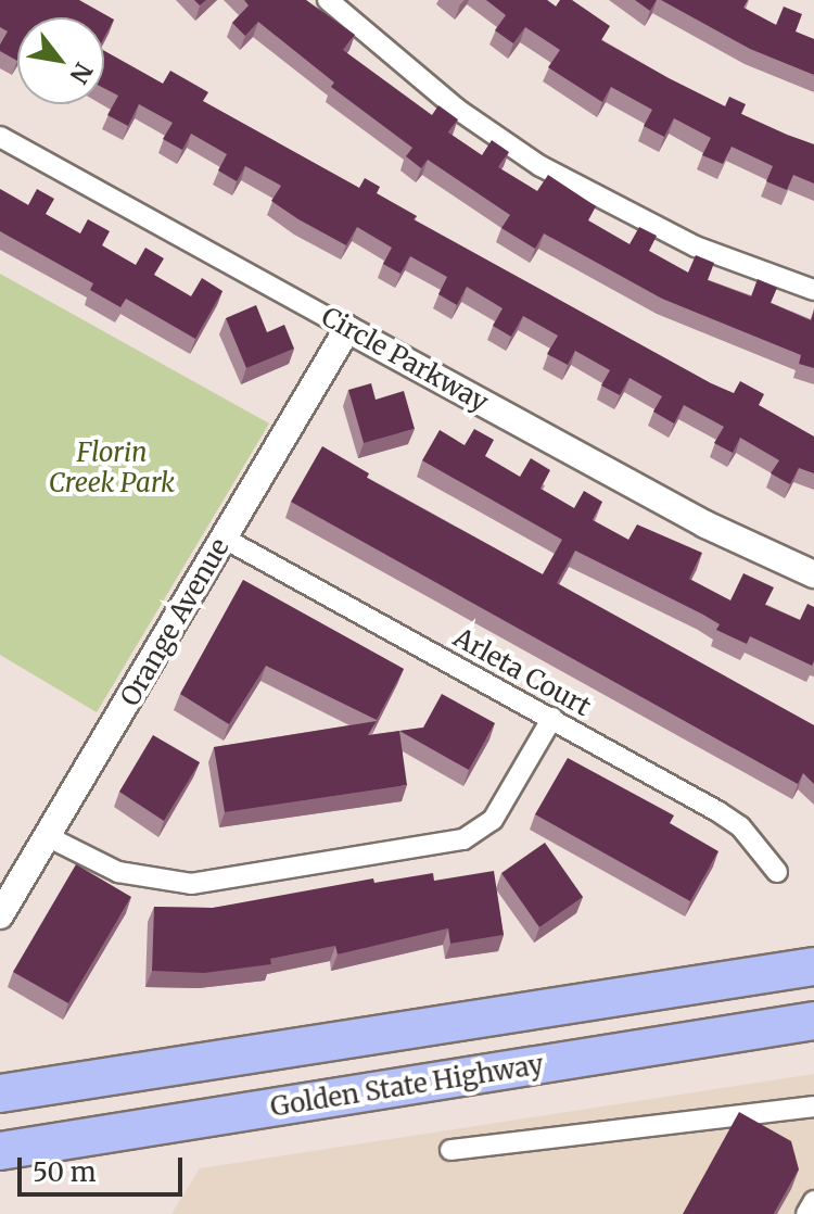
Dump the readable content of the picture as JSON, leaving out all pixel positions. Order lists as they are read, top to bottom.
{
  "streets": {
    "highway": ["Golden State Highway"],
    "street": ["Circle Parkway", "Orange Avenue", "Arleta Court"]
  },
  "crossings": [
    ["Circle Parkway", "Orange Avenue"],
    ["Orange Avenue", "Arleta Court"]
  ],
  "parks": ["Florin Creek Park"],
  "scale_bar": "50 m",
  "north": "bottom right"
}
